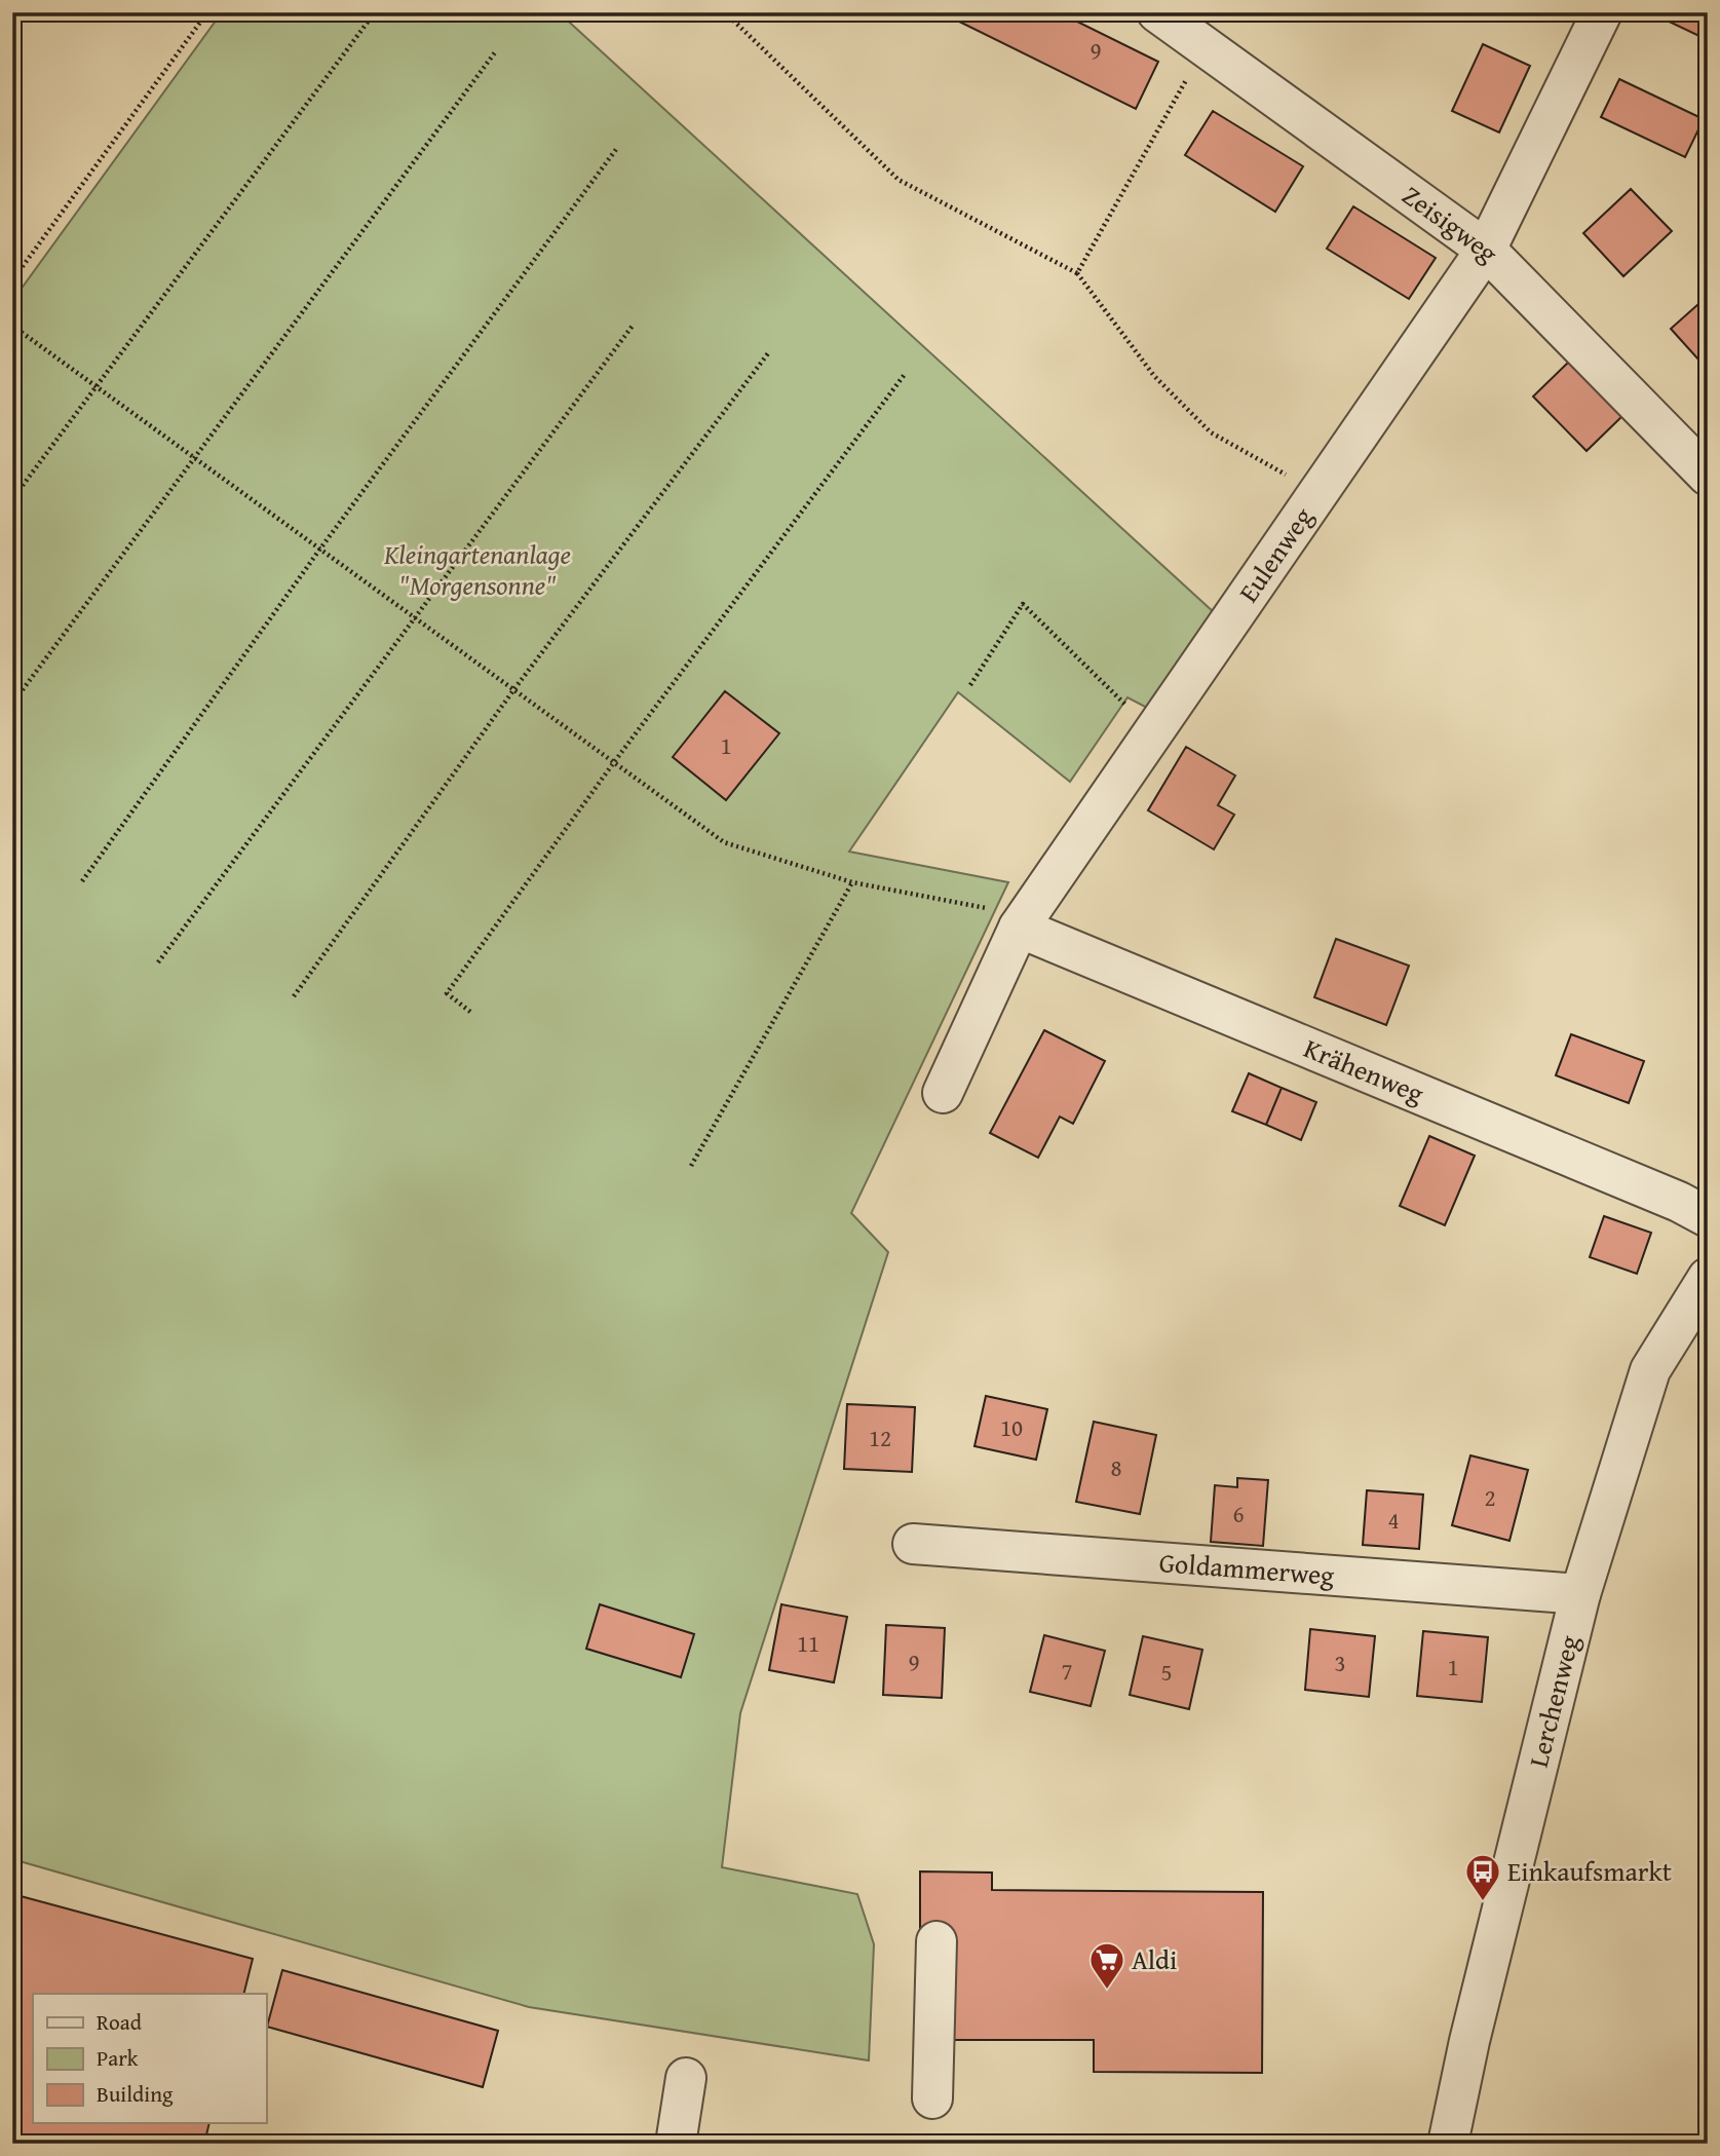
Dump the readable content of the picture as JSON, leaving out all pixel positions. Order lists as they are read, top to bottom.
{
  "streets": {
    "street": [
      "Zeisigweg",
      "Eulenweg",
      "Krähenweg",
      "Goldammerweg",
      "Lerchenweg"
    ]
  },
  "crossings": [
    ["Zeisigweg", "Eulenweg"],
    ["Eulenweg", "Krähenweg"],
    ["Goldammerweg", "Lerchenweg"]
  ],
  "parks": ["Kleingartenanlage \"Morgensonne\""],
  "places": {
    "bus stop": ["Einkaufsmarkt"],
    "supermarket": ["Aldi"]
  },
  "house_numbers": [
    "9",
    "1",
    "10",
    "12",
    "8",
    "2",
    "6",
    "4",
    "11",
    "9",
    "3",
    "1",
    "7",
    "5"
  ],
  "legend": ["Road", "Park", "Building"]
}
